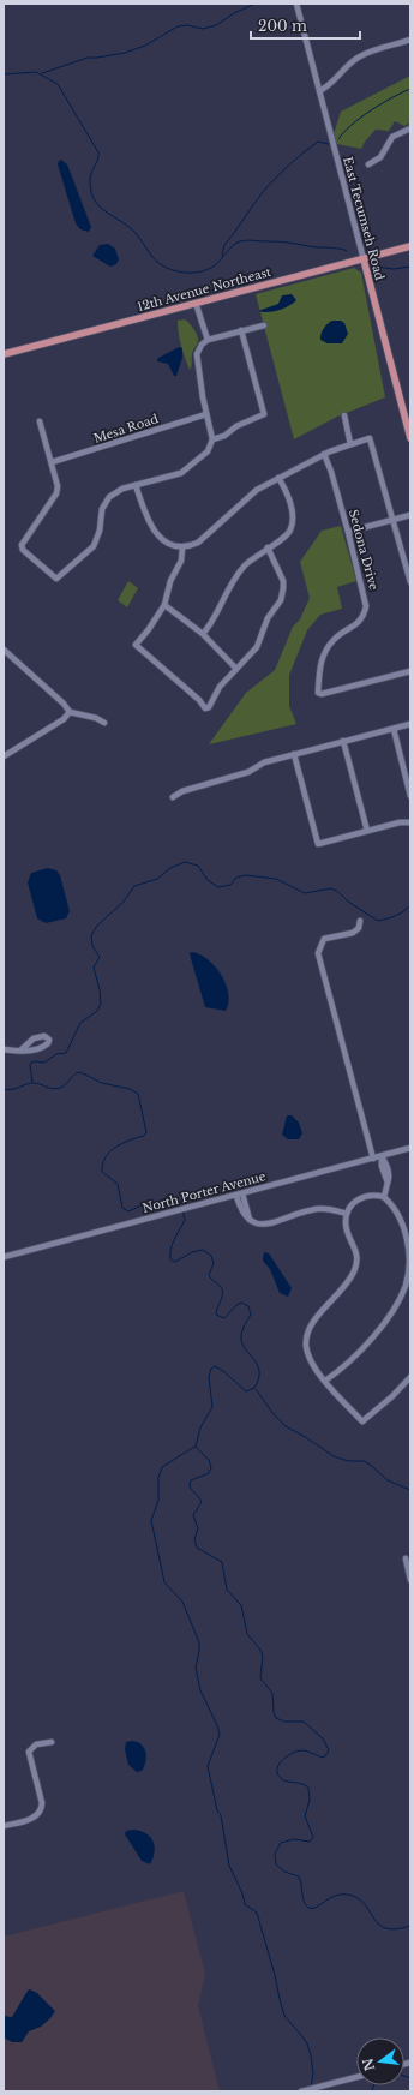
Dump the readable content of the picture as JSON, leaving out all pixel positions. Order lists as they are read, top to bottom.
{
  "streets": {
    "main road": ["East Tecumseh Road", "12th Avenue Northeast"],
    "street": ["Mesa Road", "Sedona Drive", "North Porter Avenue"]
  },
  "crossings": [
    ["East Tecumseh Road", "12th Avenue Northeast"]
  ],
  "scale_bar": "200 m",
  "north": "left"
}
